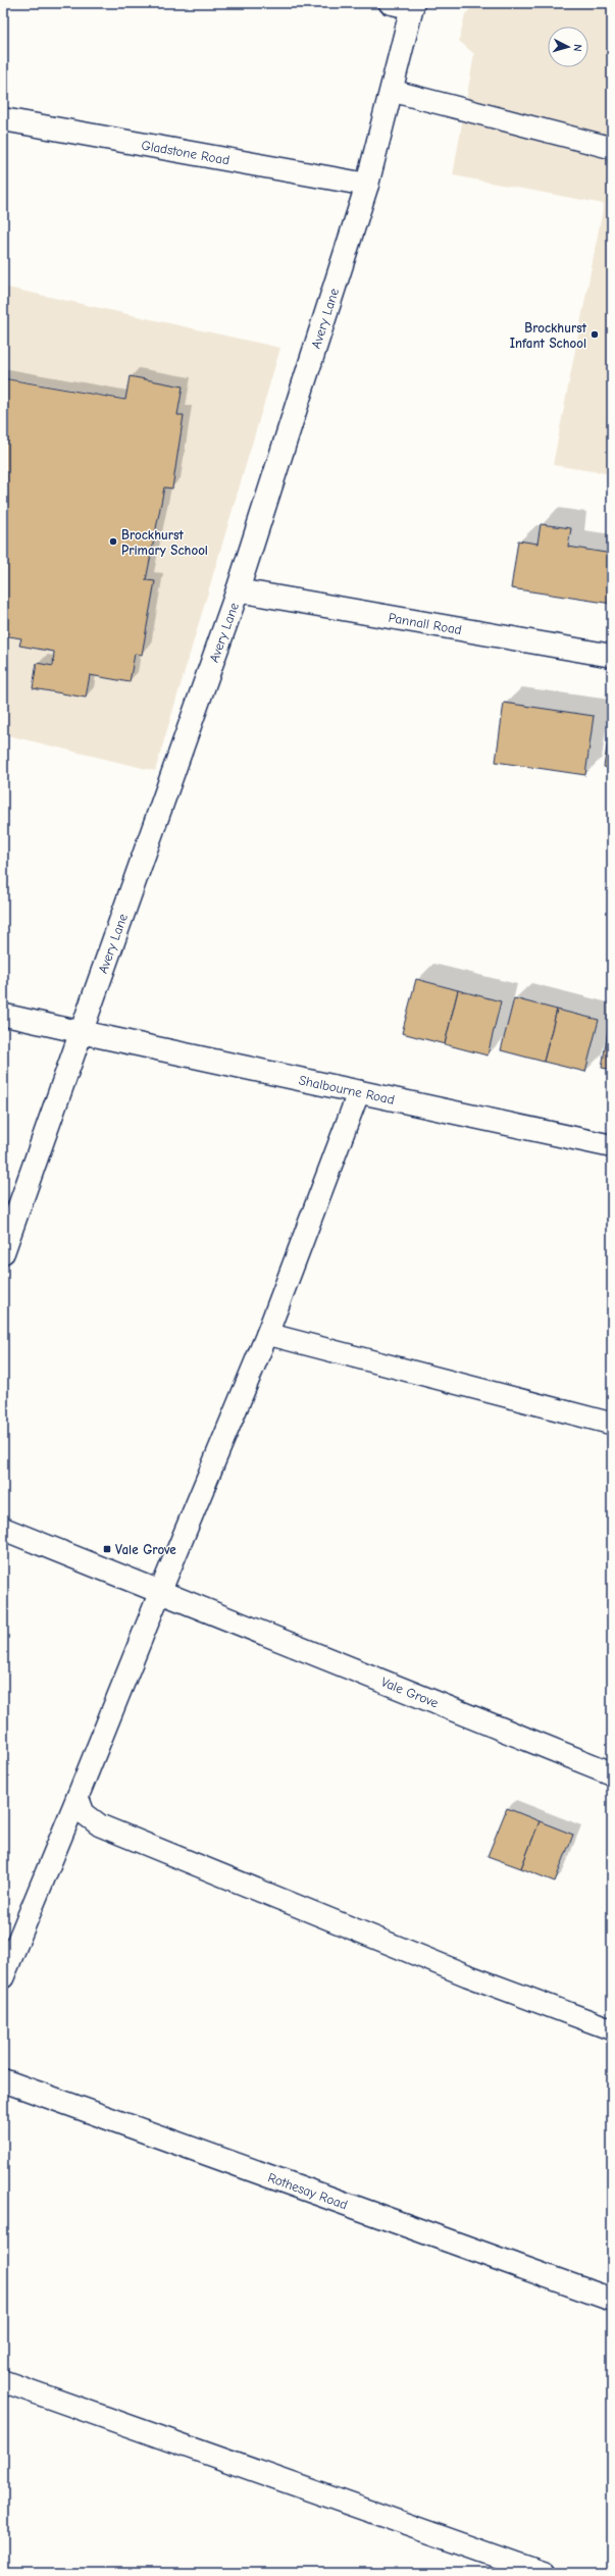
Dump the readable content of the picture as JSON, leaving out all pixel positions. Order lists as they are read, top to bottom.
{
  "streets": {
    "street": [
      "Gladstone Road",
      "Avery Lane",
      "Pannall Road",
      "Shalbourne Road",
      "Vale Grove",
      "Rothesay Road"
    ]
  },
  "crossings": [
    ["Gladstone Road", "Avery Lane"],
    ["Avery Lane", "Pannall Road"],
    ["Avery Lane", "Shalbourne Road"]
  ],
  "places": {
    "other": ["Brockhurst Infant School", "Brockhurst Primary School"],
    "transit": ["Vale Grove"]
  },
  "north": "right"
}
